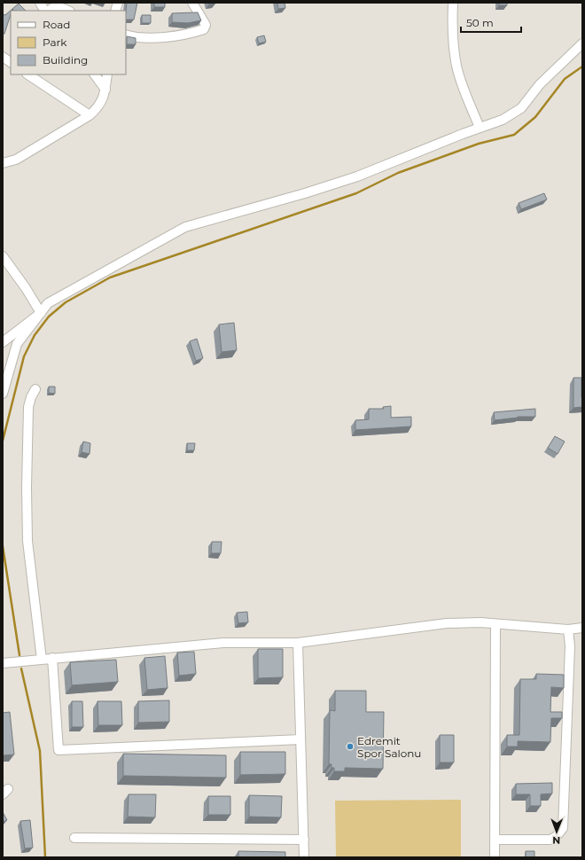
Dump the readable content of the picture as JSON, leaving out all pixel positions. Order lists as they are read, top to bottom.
{
  "places": ["Edremit Spor Salonu"],
  "legend": ["Road", "Park", "Building"],
  "scale_bar": "50 m",
  "north": "bottom"
}
